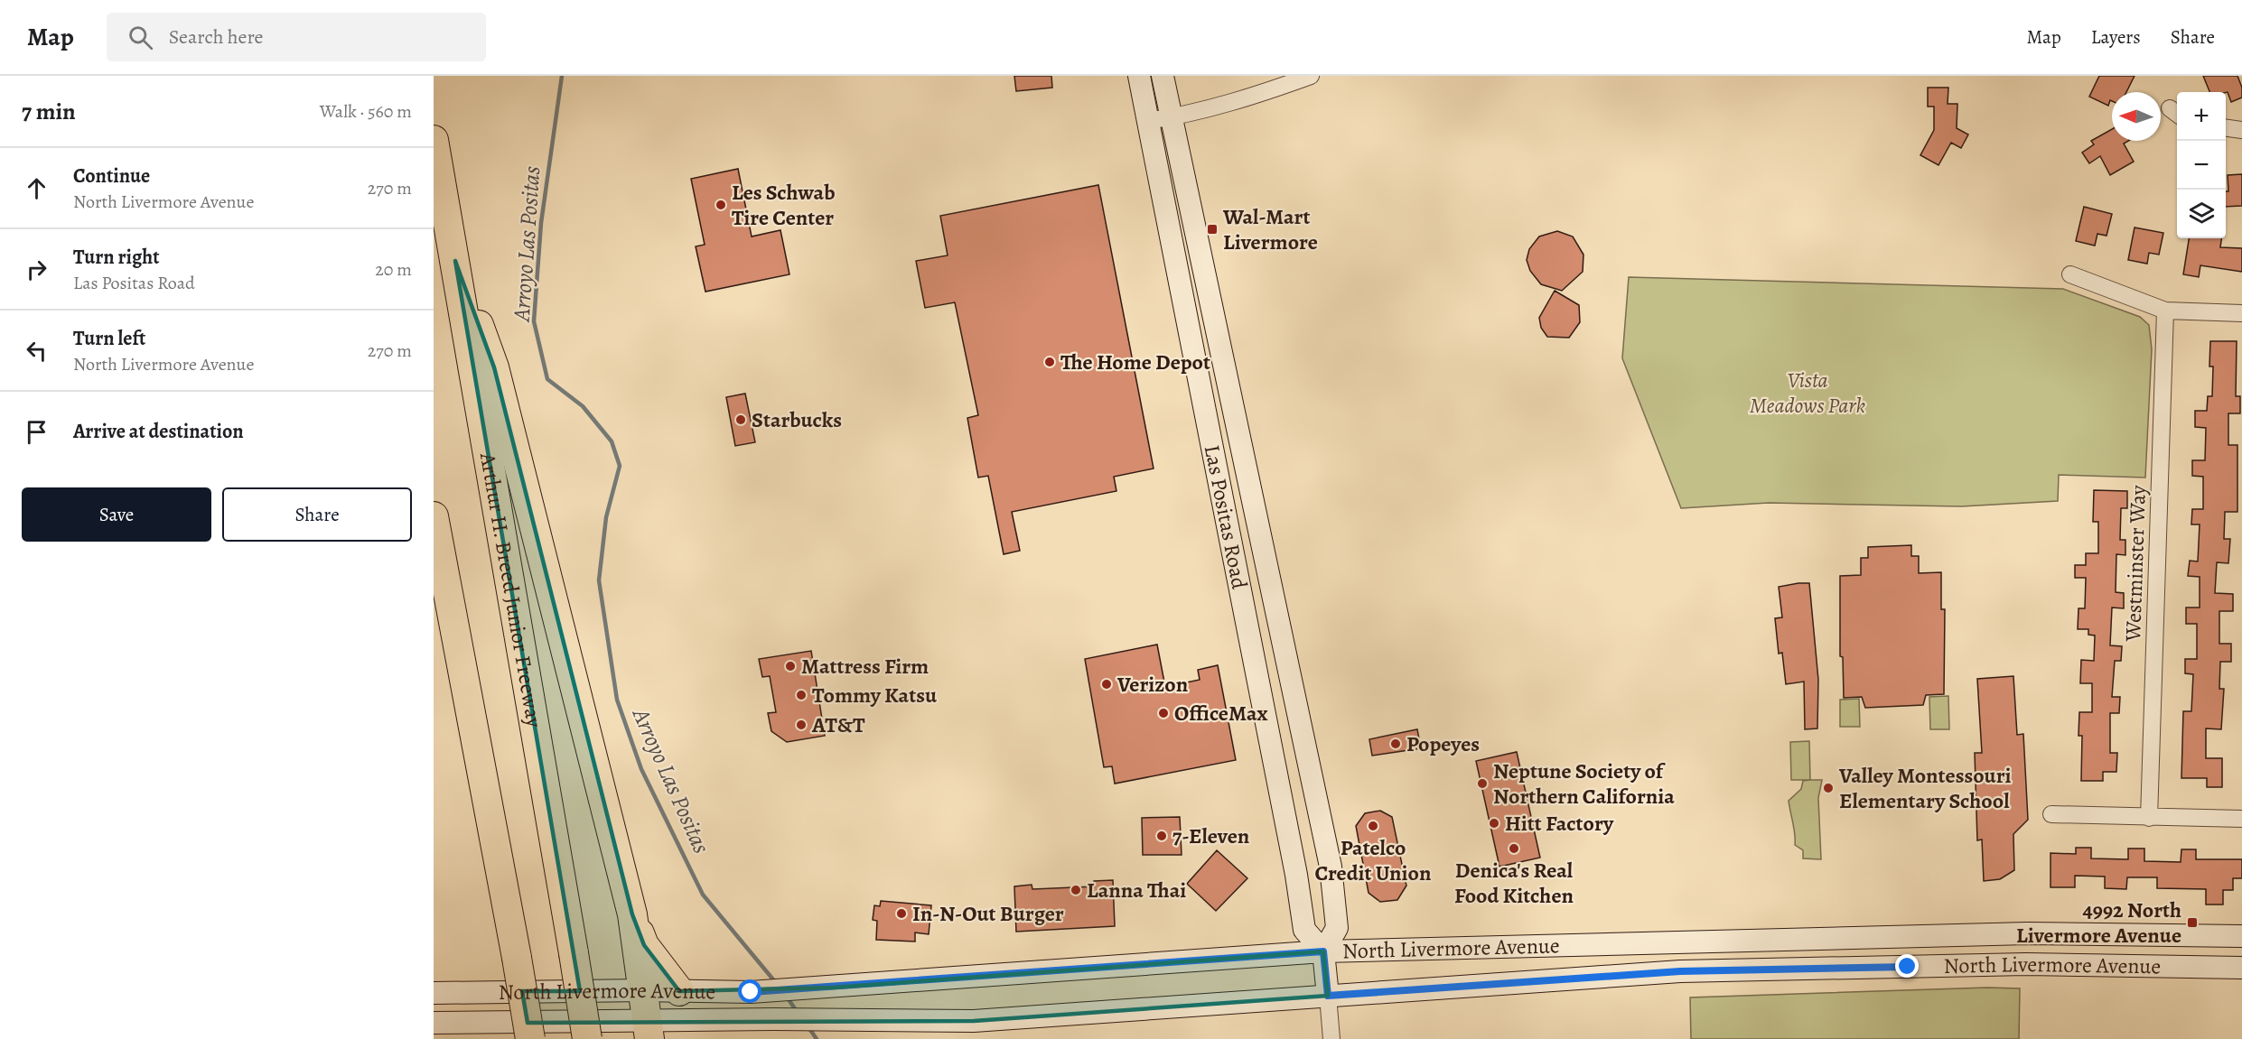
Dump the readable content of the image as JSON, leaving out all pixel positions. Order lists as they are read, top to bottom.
{
  "streets": {
    "highway": ["Arthur H. Breed Junior Freeway"],
    "main road": ["Las Positas Road", "North Livermore Avenue"],
    "street": ["Westminster Way"]
  },
  "crossings": [
    ["Las Positas Road", "North Livermore Avenue"]
  ],
  "water": ["Arroyo Las Positas"],
  "parks": ["Vista Meadows Park"],
  "places": {
    "other": [
      "Les Schwab Tire Center",
      "The Home Depot",
      "Starbucks",
      "Mattress Firm",
      "Verizon",
      "Tommy Katsu",
      "OfficeMax",
      "AT&T",
      "Popeyes",
      "Neptune Society of Northern California",
      "Valley Montessouri Elementary School",
      "Hitt Factory",
      "Patelco Credit Union",
      "7-Eleven",
      "Denica's Real Food Kitchen",
      "Lanna Thai",
      "In-N-Out Burger"
    ],
    "transit": ["Wal-Mart Livermore", "4992 North Livermore Avenue"]
  },
  "north": "left",
  "page": {
    "header": "Map",
    "search": "Search here",
    "nav": ["Map", "Layers", "Share"],
    "heading": ["7 min", "Walk · 560 m"],
    "map_buttons": ["+", "−"],
    "list": [
      ["Continue", "North Livermore Avenue", "270 m"],
      ["Turn right", "Las Positas Road", "20 m"],
      ["Turn left", "North Livermore Avenue", "270 m"],
      "Arrive at destination"
    ],
    "buttons": ["Save", "Share"]
  }
}
